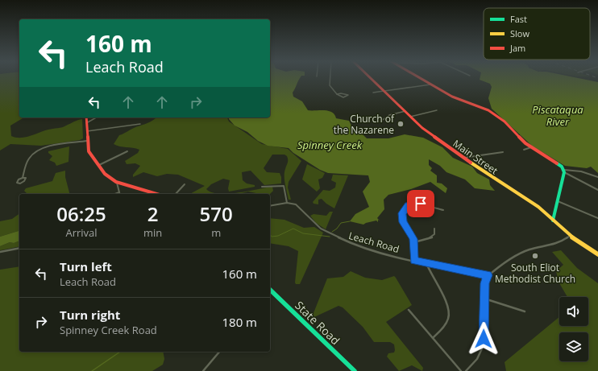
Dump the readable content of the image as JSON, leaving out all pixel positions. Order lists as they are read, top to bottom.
{
  "streets": {
    "street": ["Main Street", "Leach Road", "State Road"]
  },
  "water": ["Piscataqua River", "Spinney Creek"],
  "places": ["Church of the Nazarene", "South Eliot Methodist Church"],
  "legend": ["Fast", "Slow", "Jam"],
  "page": {
    "turn": ["160 m", "Leach Road"],
    "eta": [
      "06:25",
      "Arrival",
      "2",
      "min",
      "570",
      "m"
    ],
    "list": [
      {
        "name": "Turn left",
        "note": "Leach Road",
        "value": "160 m"
      },
      {
        "name": "Turn right",
        "note": "Spinney Creek Road",
        "value": "180 m"
      }
    ]
  }
}
